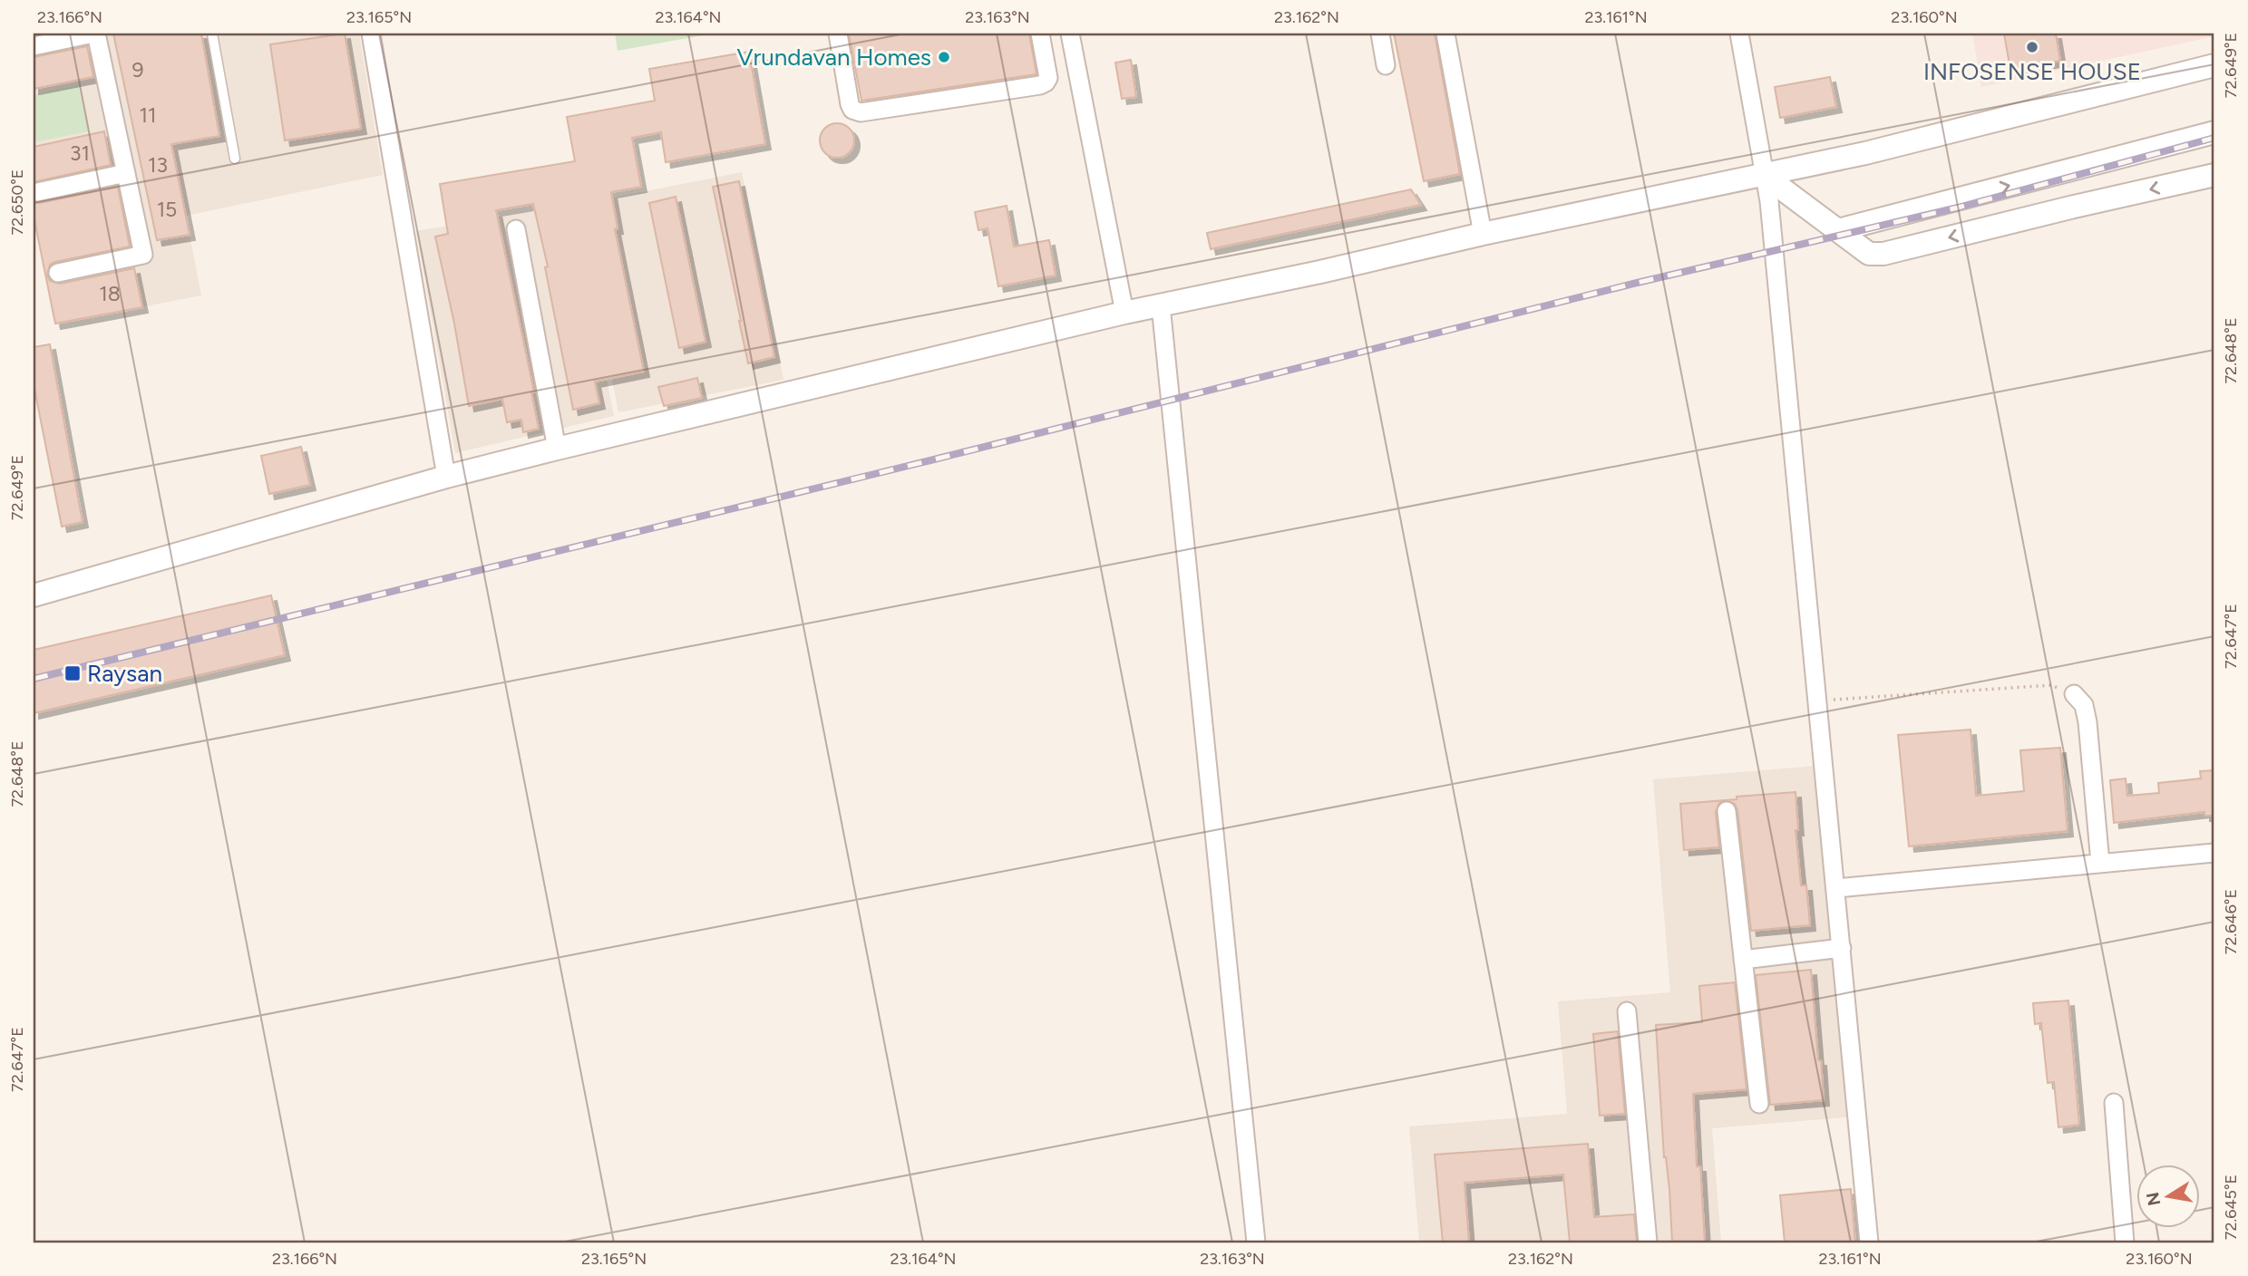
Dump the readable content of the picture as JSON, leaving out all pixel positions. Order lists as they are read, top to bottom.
{
  "places": {
    "other": ["INFOSENSE HOUSE", "Vrundavan Homes"],
    "transit": ["Raysan"]
  },
  "house_numbers": [
    "9",
    "11",
    "31",
    "13",
    "15",
    "18"
  ],
  "north": "left",
  "coordinates": [
    "23.166°N",
    "23.165°N",
    "23.164°N",
    "23.163°N",
    "23.162°N",
    "23.161°N",
    "23.160°N",
    "72.649°E",
    "72.650°E",
    "72.648°E",
    "72.647°E",
    "72.646°E",
    "72.645°E"
  ]
}
